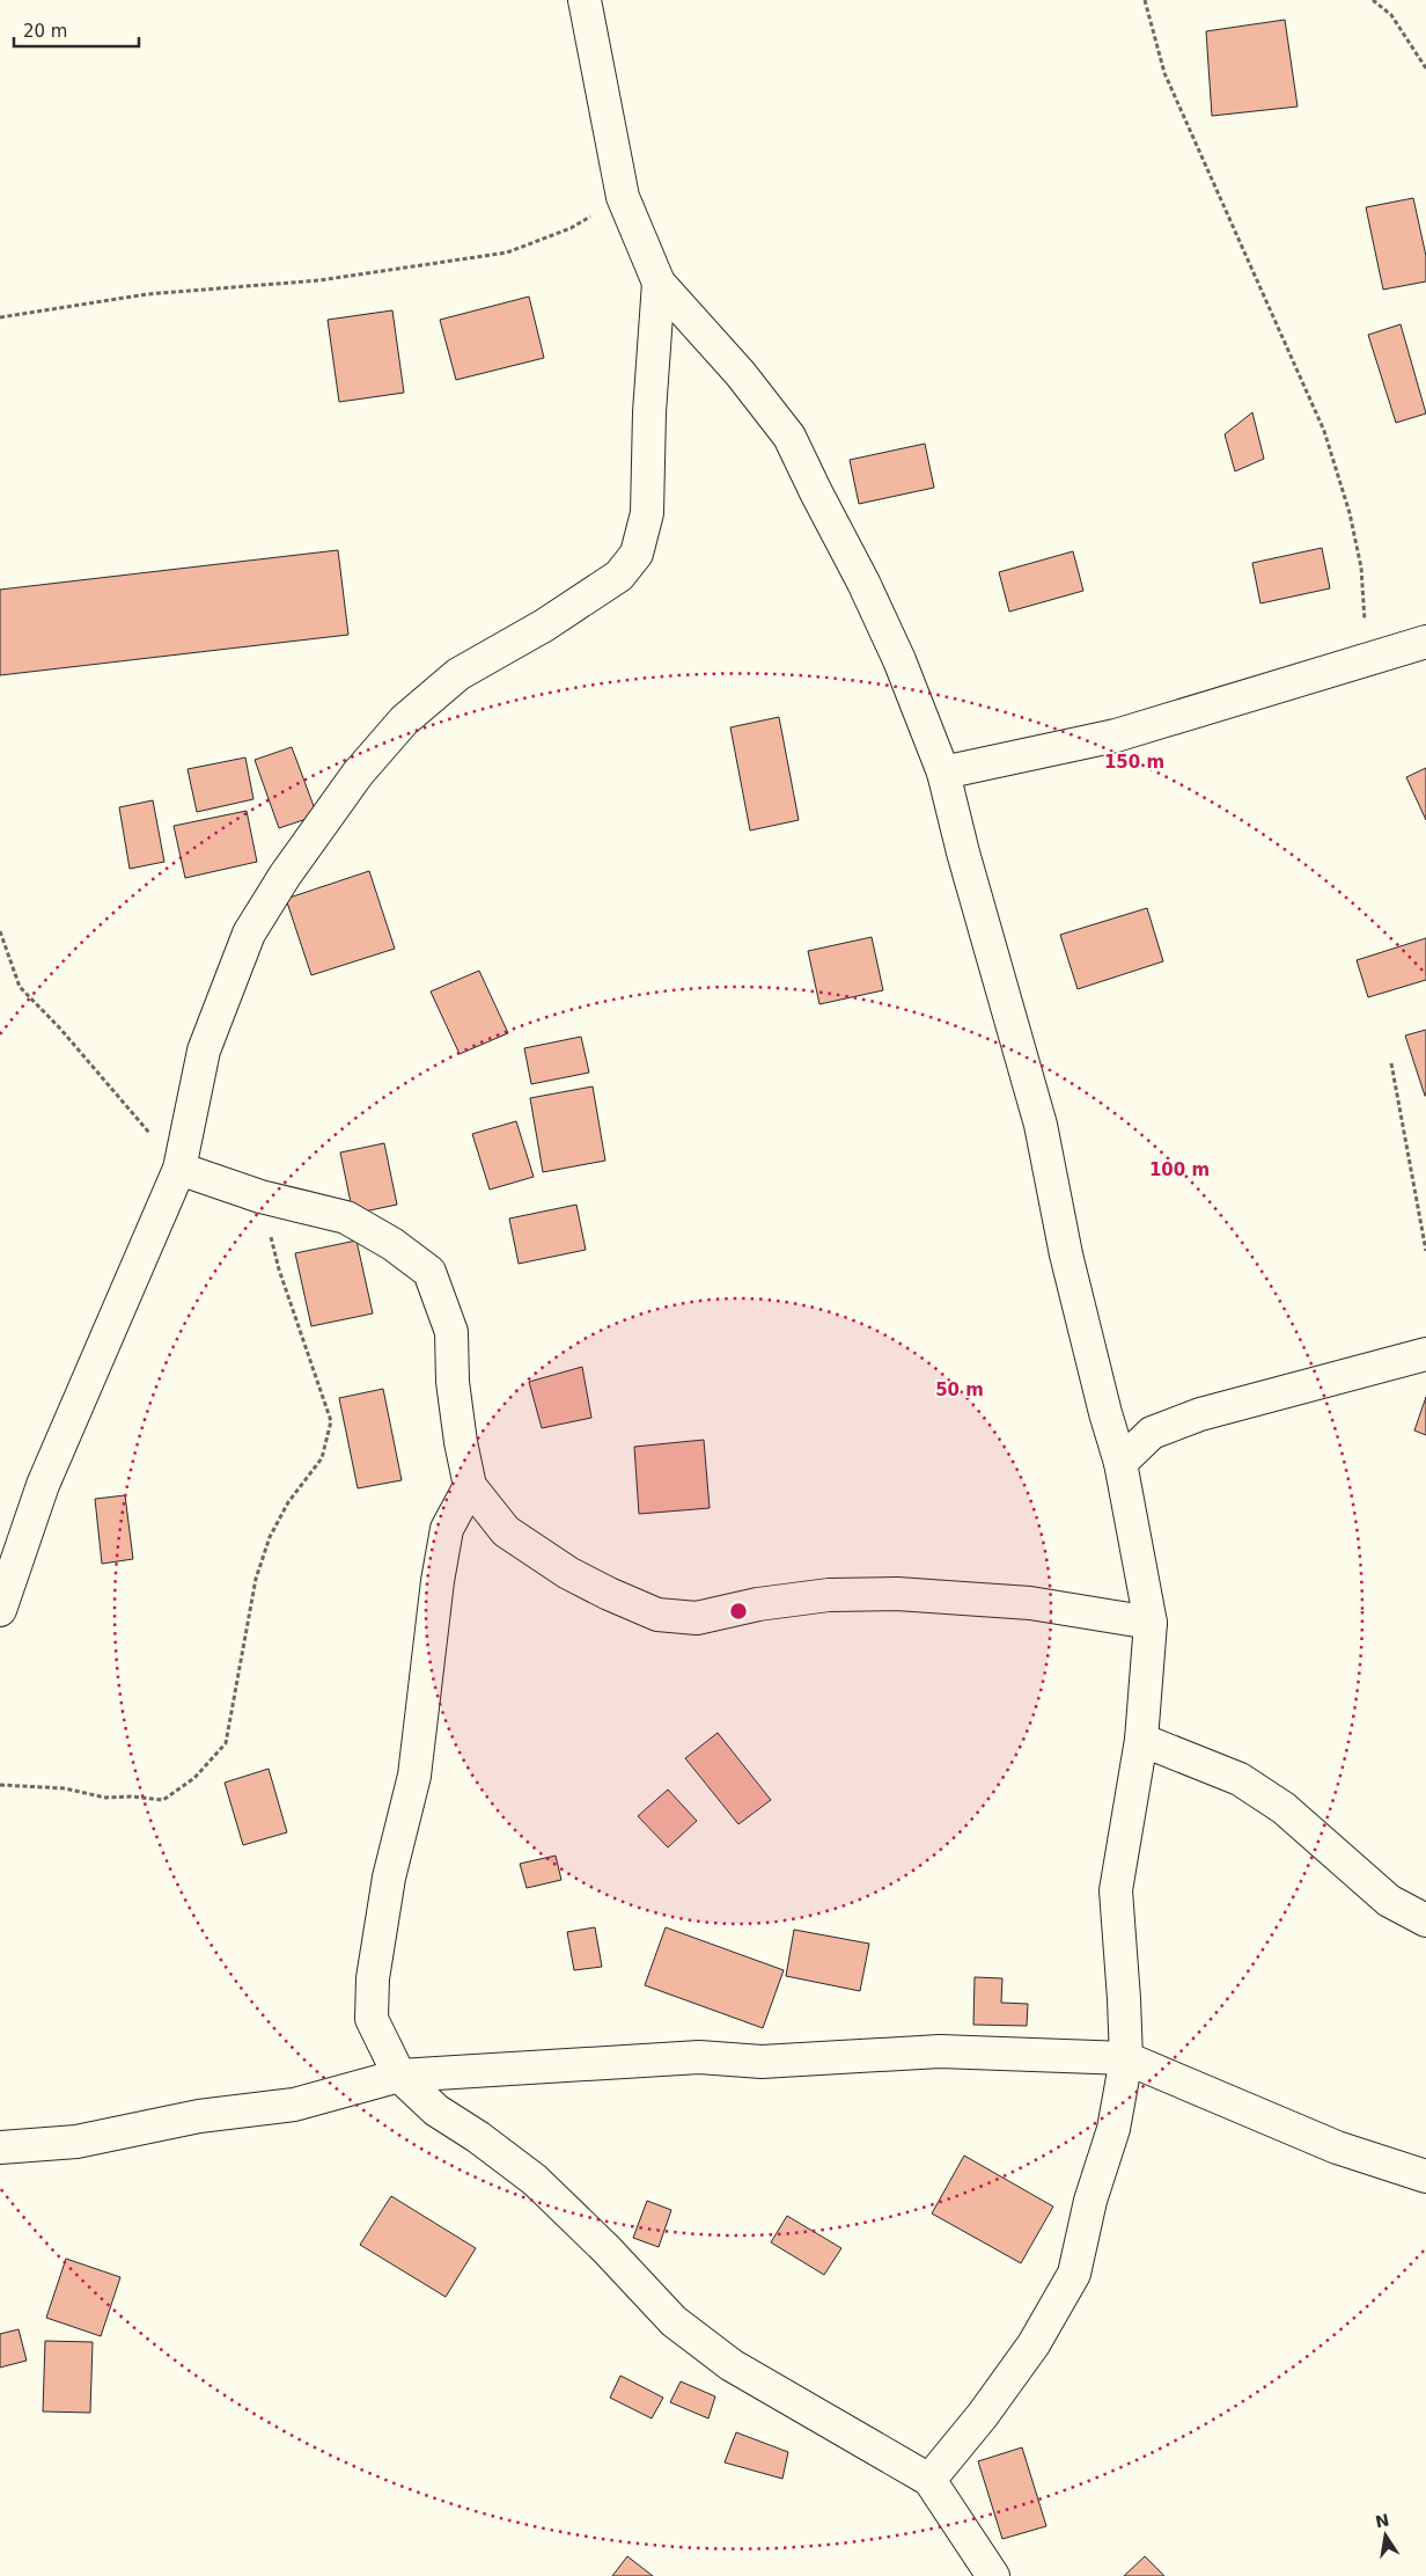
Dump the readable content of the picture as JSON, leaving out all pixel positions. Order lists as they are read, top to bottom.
{
  "scale_bar": "20 m",
  "north": "top",
  "rings": ["150 m", "100 m", "50 m"]
}
